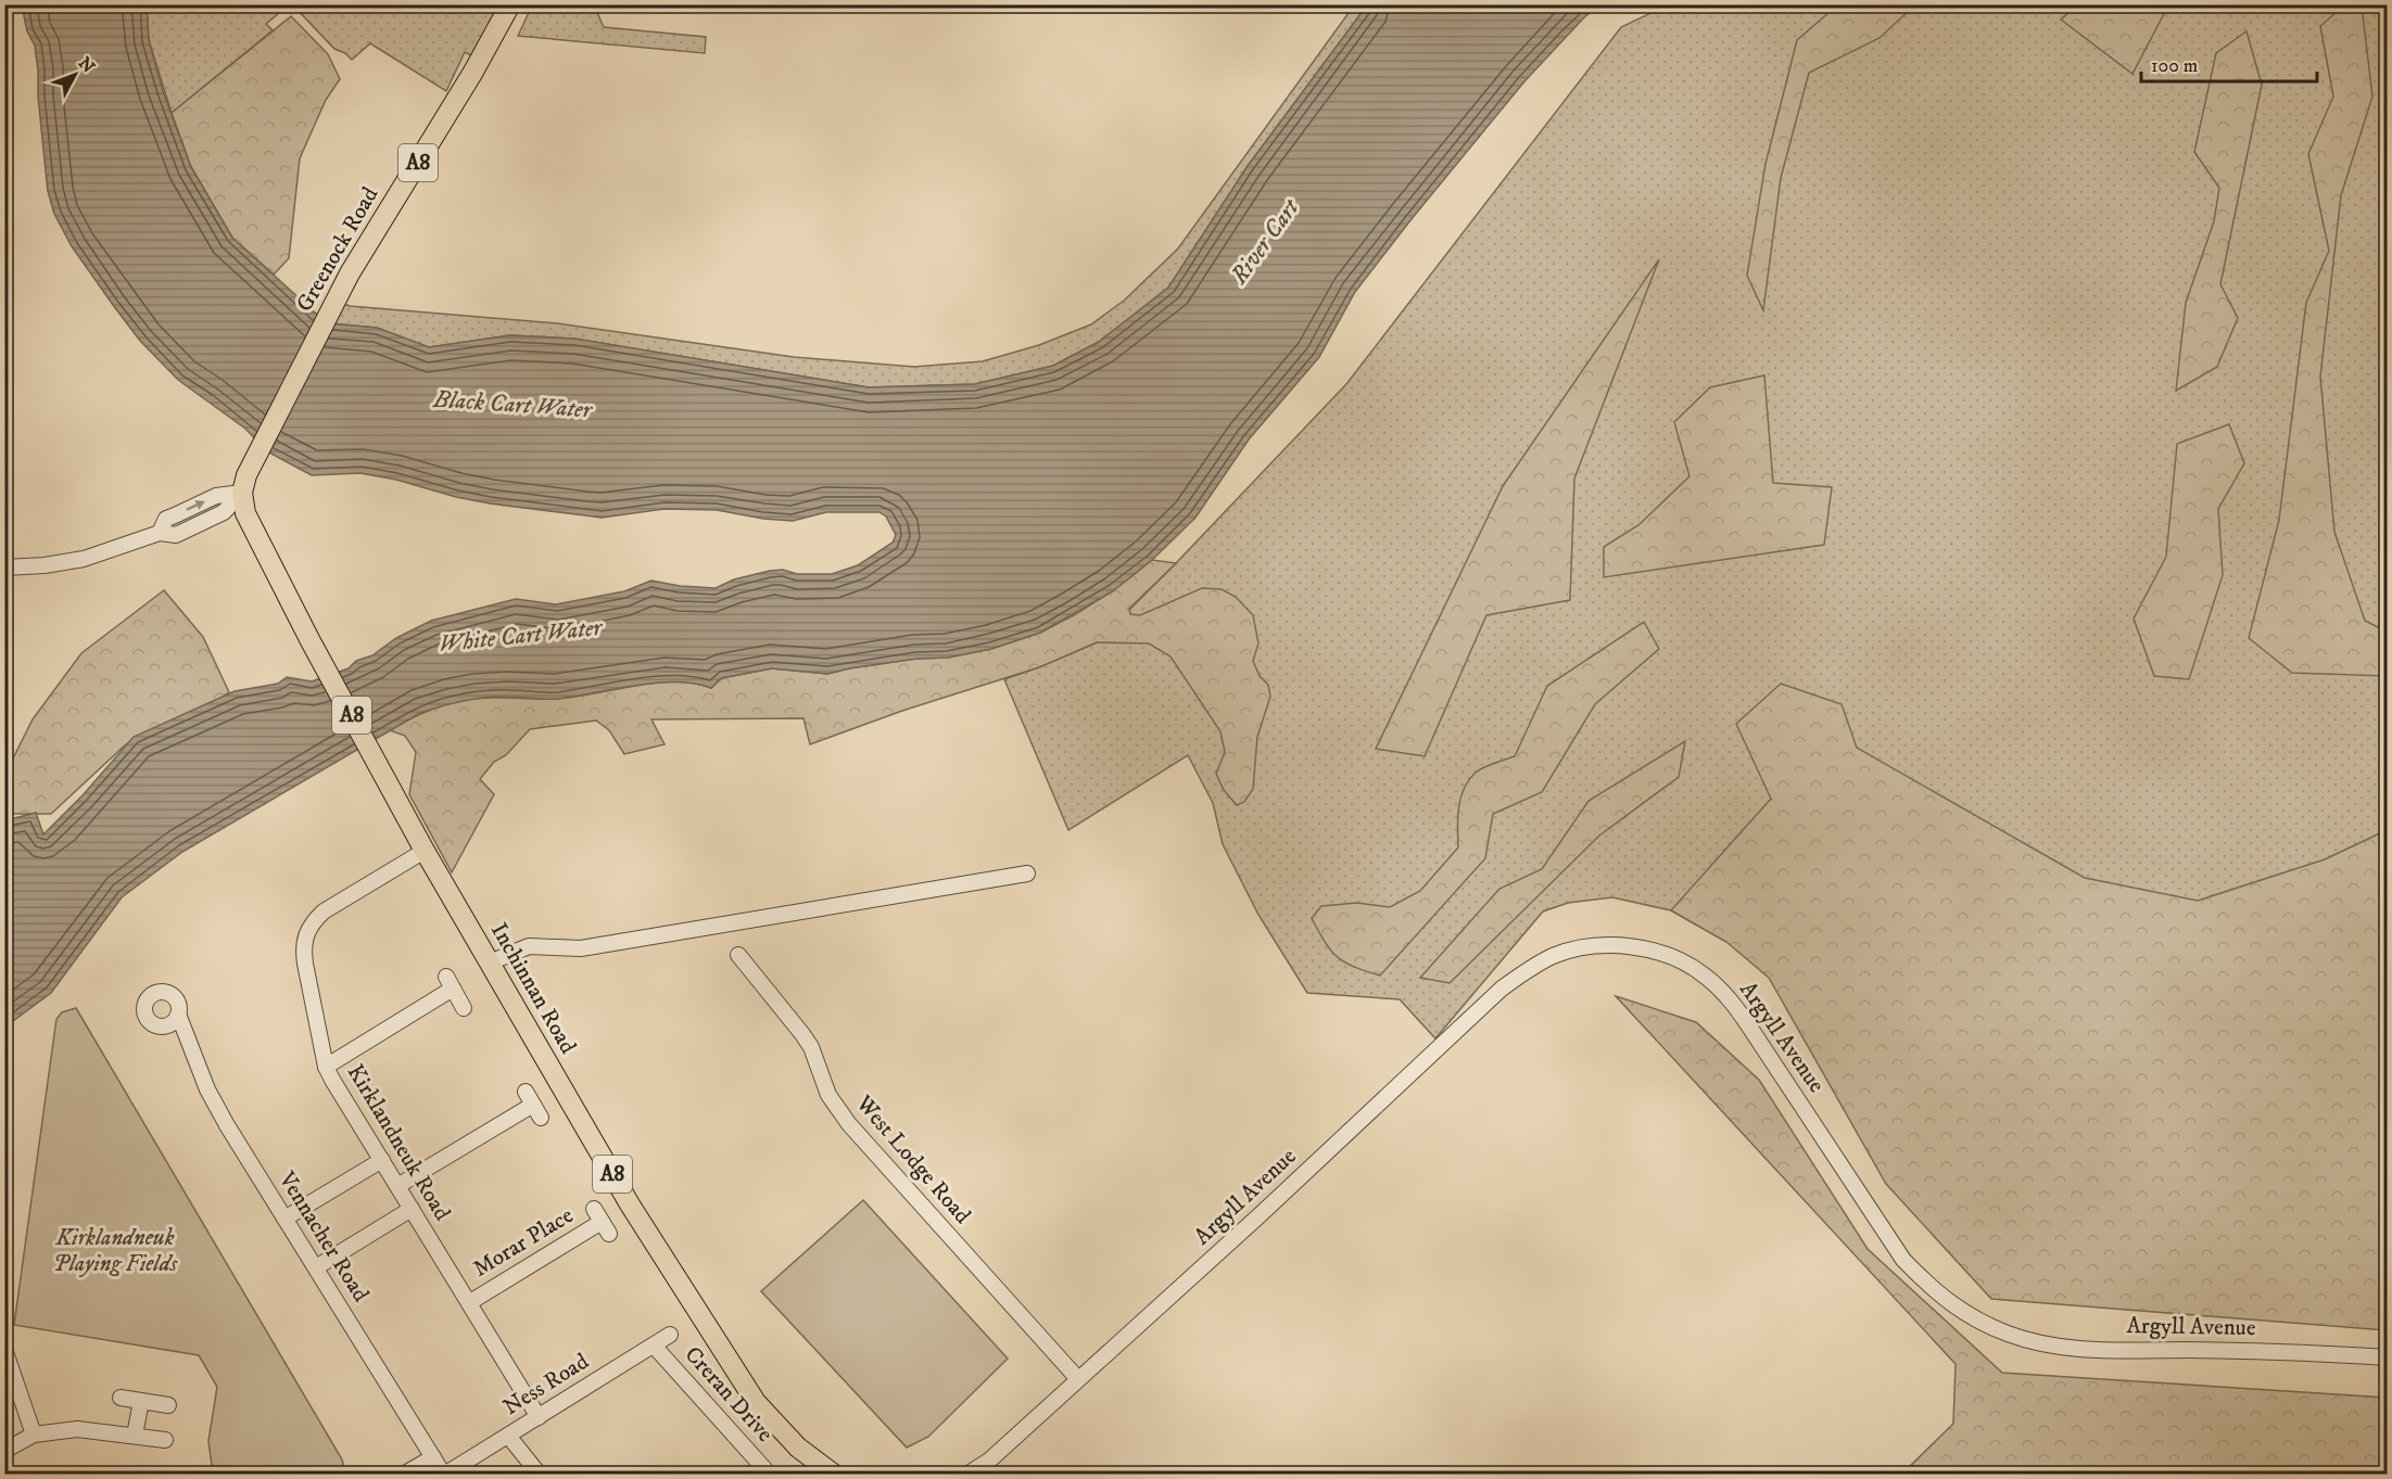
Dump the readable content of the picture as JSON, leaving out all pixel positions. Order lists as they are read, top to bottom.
{
  "streets": {
    "main road": ["A8", "Greenock Road", "Inchinnan Road"],
    "street": [
      "Argyll Avenue",
      "Kirklandneuk Road",
      "West Lodge Road",
      "Vennacher Road",
      "Morar Place",
      "Ness Road",
      "Creran Drive"
    ]
  },
  "crossings": [
    ["Greenock Road", "Inchinnan Road"],
    ["Inchinnan Road", "Kirklandneuk Road"],
    ["Argyll Avenue", "West Lodge Road"],
    ["Kirklandneuk Road", "Morar Place"],
    ["Kirklandneuk Road", "Ness Road"],
    ["Vennacher Road", "Ness Road"],
    ["Ness Road", "Creran Drive"]
  ],
  "water": ["River Cart", "Black Cart Water", "White Cart Water"],
  "parks": ["Kirklandneuk Playing Fields"],
  "scale_bar": "100 m",
  "north": "top right"
}
